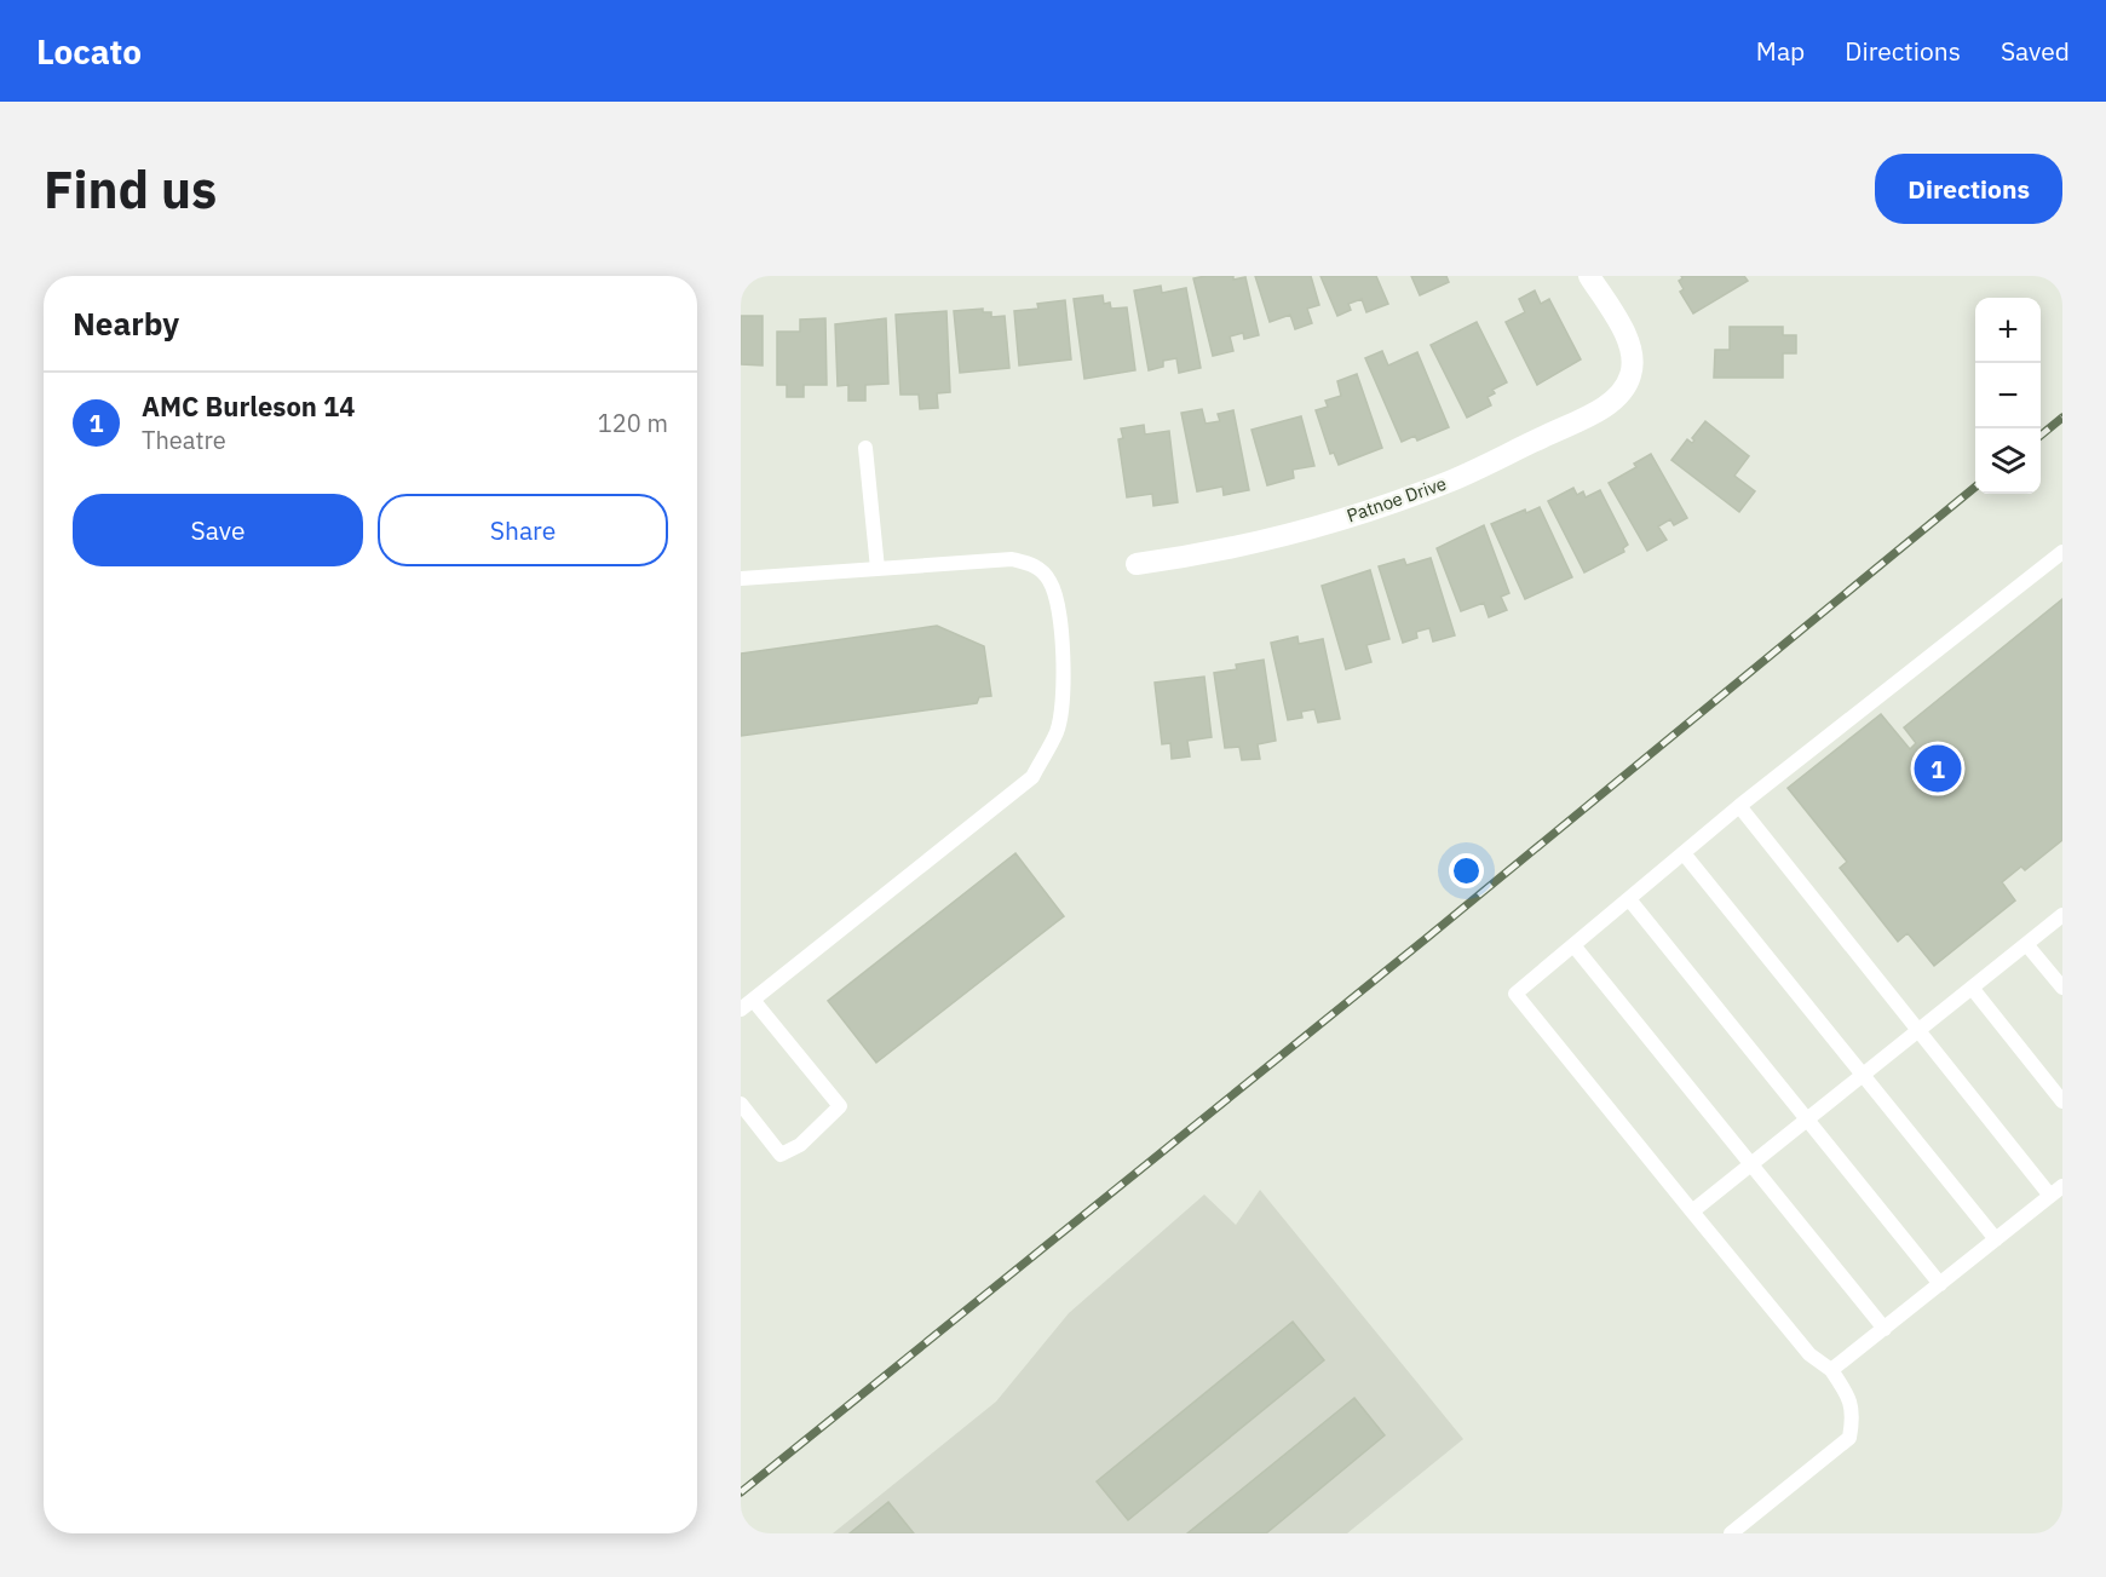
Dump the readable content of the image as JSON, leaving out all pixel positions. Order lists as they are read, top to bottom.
{
  "streets": {
    "street": ["Patnoe Drive"]
  },
  "page": {
    "header": "Locato",
    "nav": ["Map", "Directions", "Saved"],
    "buttons": [
      "Directions",
      ["Save", "Share"]
    ],
    "title": "Find us",
    "heading": "Nearby",
    "map_buttons": ["+", "−"],
    "list": [
      {
        "mark": "1",
        "name": "AMC Burleson 14",
        "note": "Theatre",
        "value": "120 m"
      }
    ],
    "pins": "1"
  }
}
